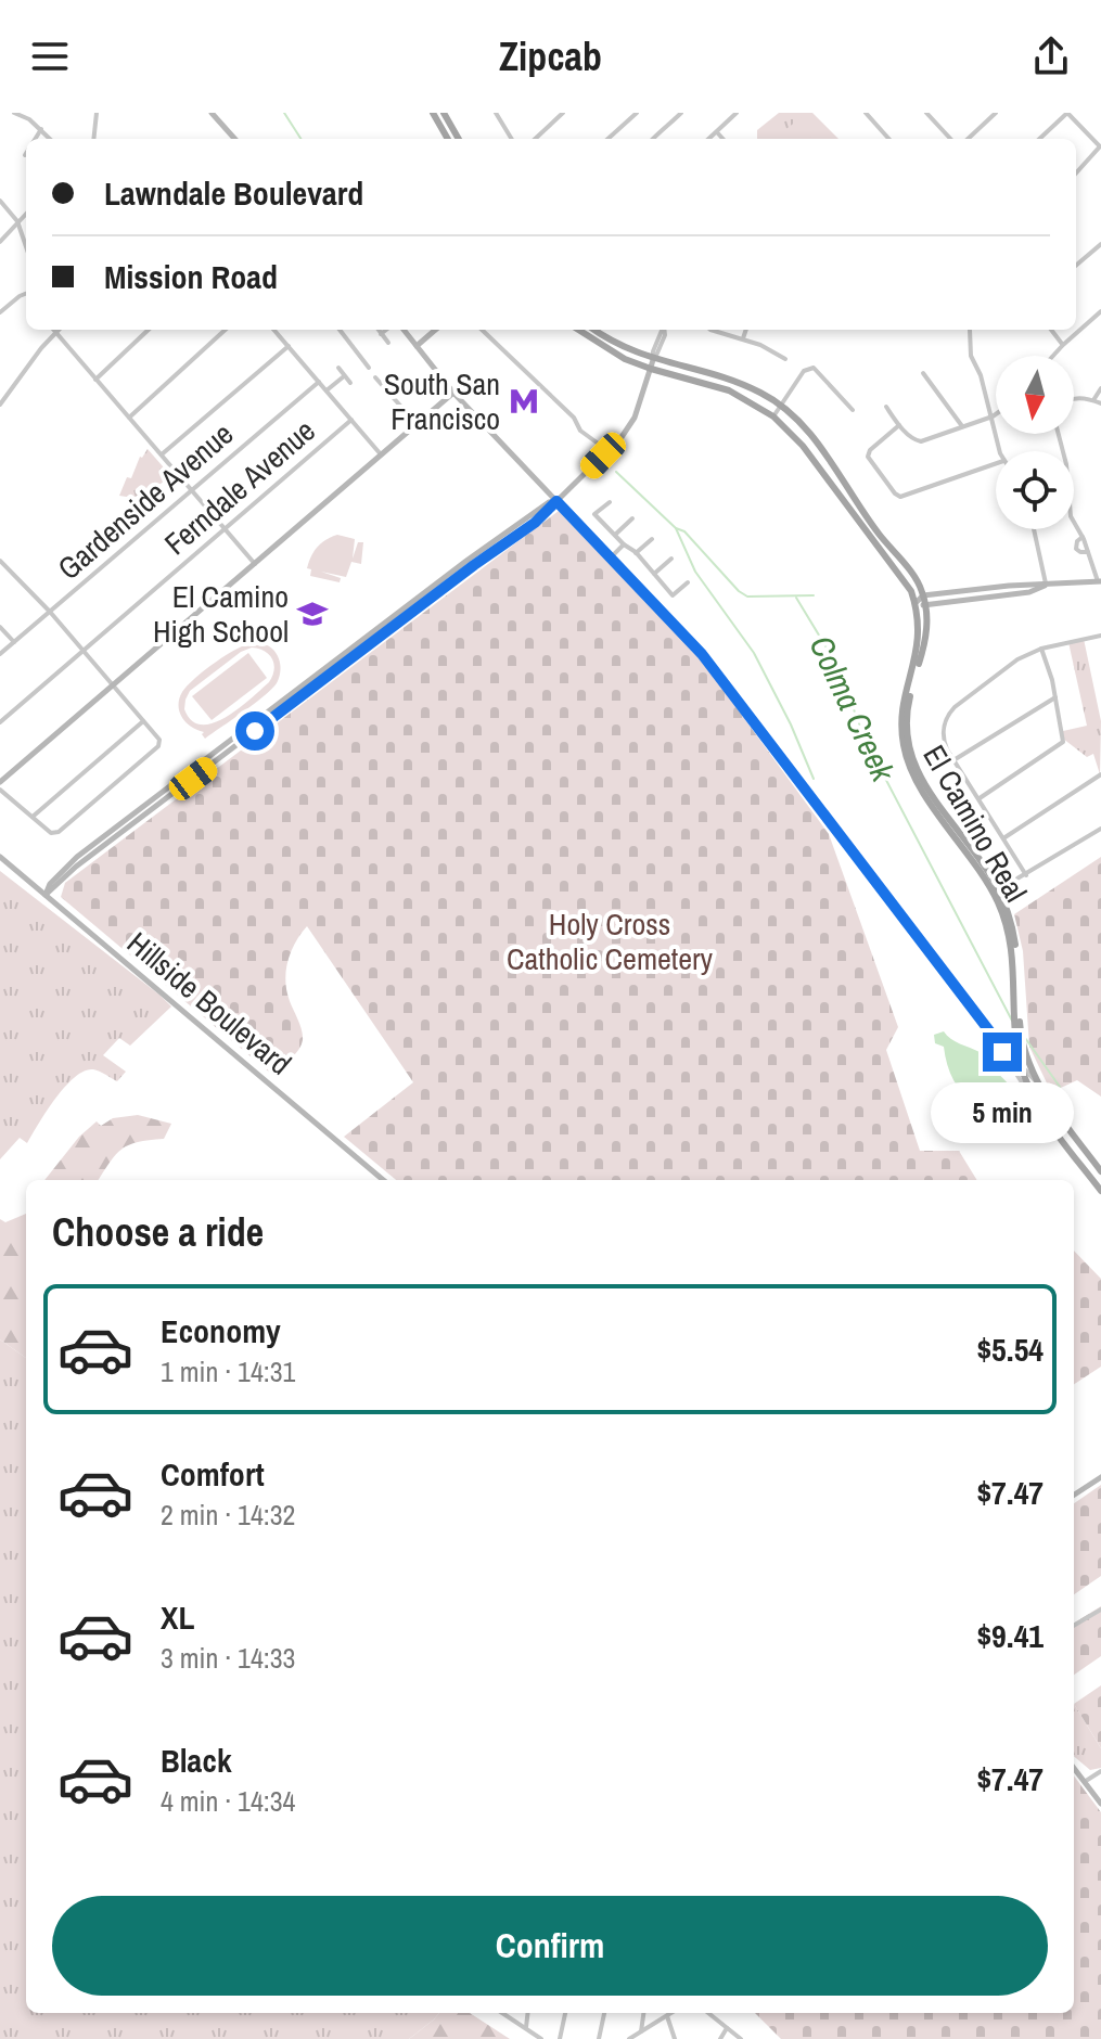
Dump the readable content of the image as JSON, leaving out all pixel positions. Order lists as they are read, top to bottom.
{
  "streets": {
    "main road": ["El Camino Real", "Hillside Boulevard"],
    "street": ["Ferndale Avenue", "Gardenside Avenue"]
  },
  "water": ["Colma Creek"],
  "parks": ["Holy Cross Catholic Cemetery"],
  "places": {
    "metro station": ["South San Francisco"],
    "school or university": ["El Camino High School"]
  },
  "north": "bottom",
  "page": {
    "header": "Zipcab",
    "banner": ["Lawndale Boulevard", "Mission Road"],
    "bubble": "5 min",
    "heading": "Choose a ride",
    "list": [
      {
        "name": "Economy",
        "note": "1 min · 14:31",
        "value": "$5.54"
      },
      {
        "name": "Comfort",
        "note": "2 min · 14:32",
        "value": "$7.47"
      },
      {
        "name": "XL",
        "note": "3 min · 14:33",
        "value": "$9.41"
      },
      {
        "name": "Black",
        "note": "4 min · 14:34",
        "value": "$7.47"
      }
    ],
    "buttons": "Confirm"
  }
}
